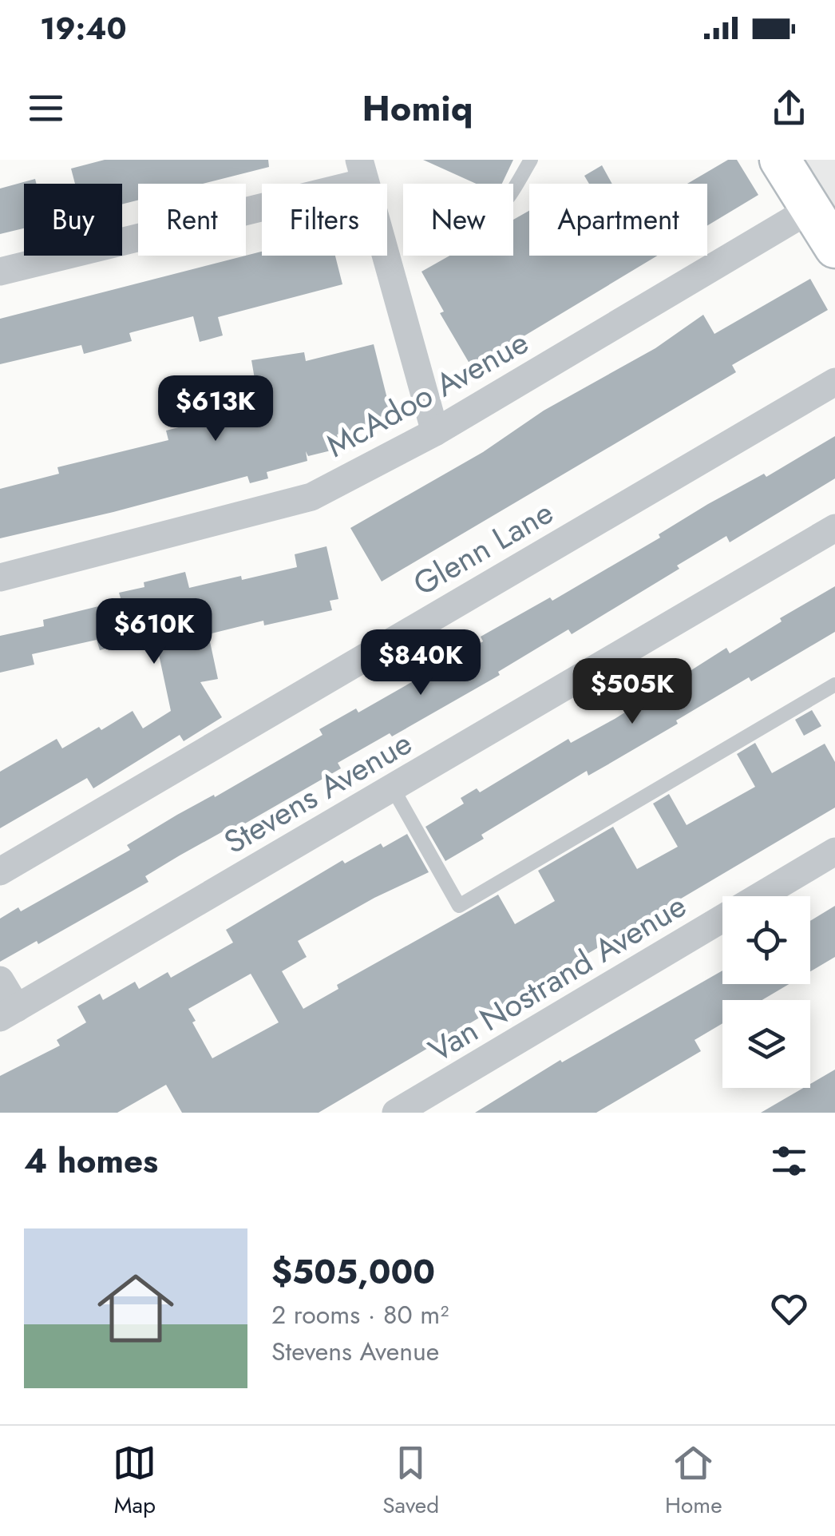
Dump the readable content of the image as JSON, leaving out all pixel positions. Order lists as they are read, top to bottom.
{
  "streets": {
    "street": [
      "McAdoo Avenue",
      "Glenn Lane",
      "Stevens Avenue",
      "Van Nostrand Avenue"
    ]
  },
  "page": {
    "status": "19:40",
    "header": "Homiq",
    "chip": [
      "Buy",
      "Rent",
      "Filters",
      "New",
      "Apartment"
    ],
    "price": [
      "$613K",
      "$610K",
      "$840K",
      "$505K"
    ],
    "heading": "4 homes",
    "list": [
      {
        "name": "$505,000",
        "note": "2 rooms · 80 m² · Stevens Avenue"
      }
    ],
    "tabs": ["Map", "Saved", "Home"]
  }
}
